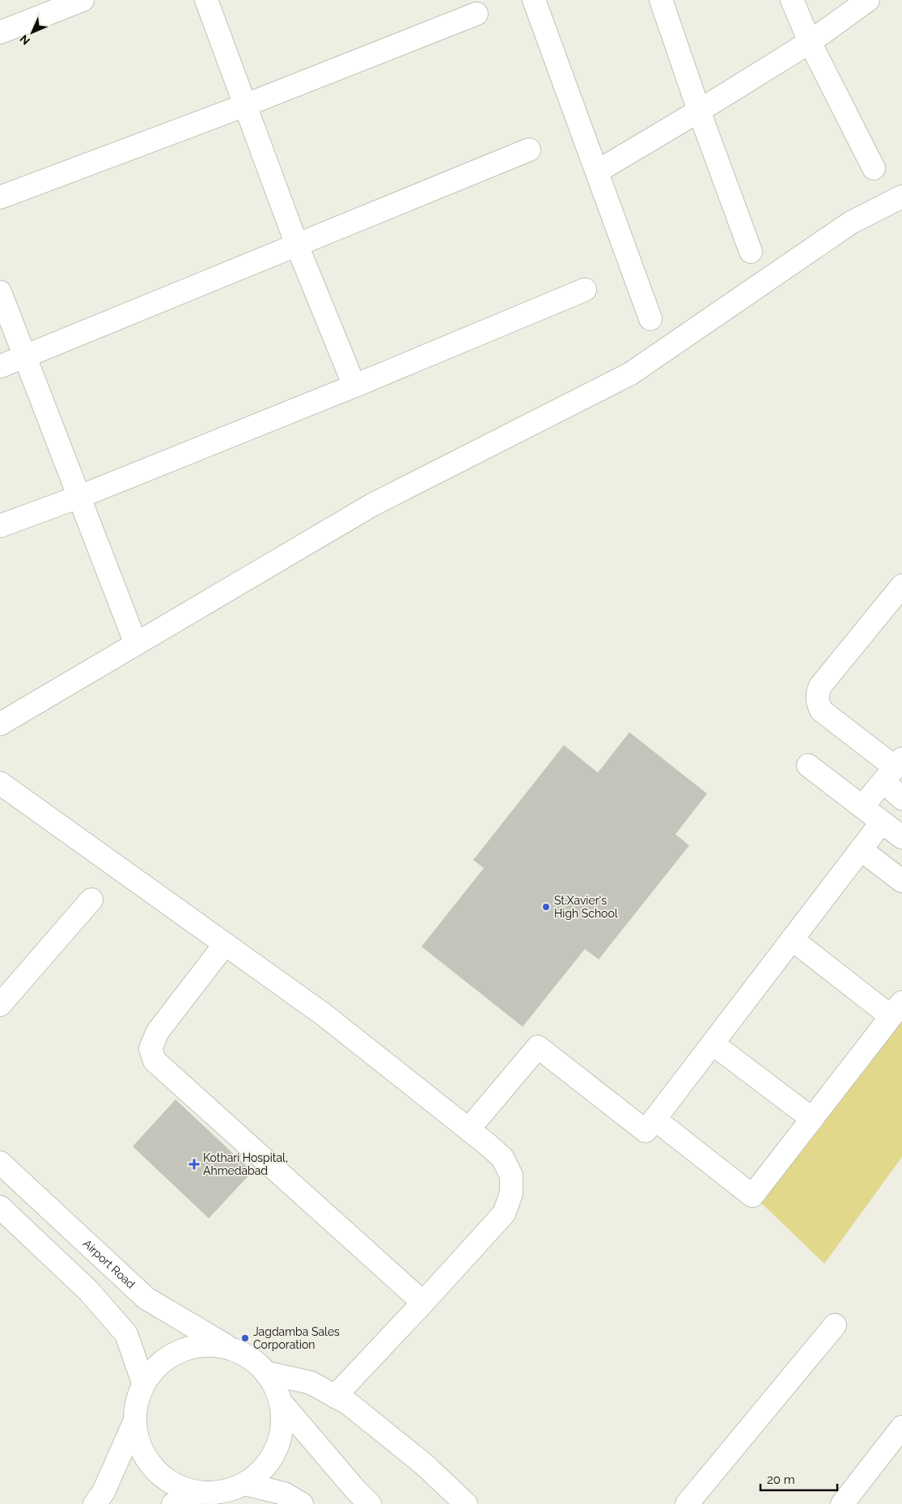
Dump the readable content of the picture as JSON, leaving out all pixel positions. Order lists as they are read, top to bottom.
{
  "streets": {
    "street": ["Airport Road"]
  },
  "places": {
    "other": ["St.Xavier's High School", "Jagdamba Sales Corporation"],
    "health": ["Kothari Hospital, Ahmedabad"]
  },
  "scale_bar": "20 m",
  "north": "bottom left"
}
